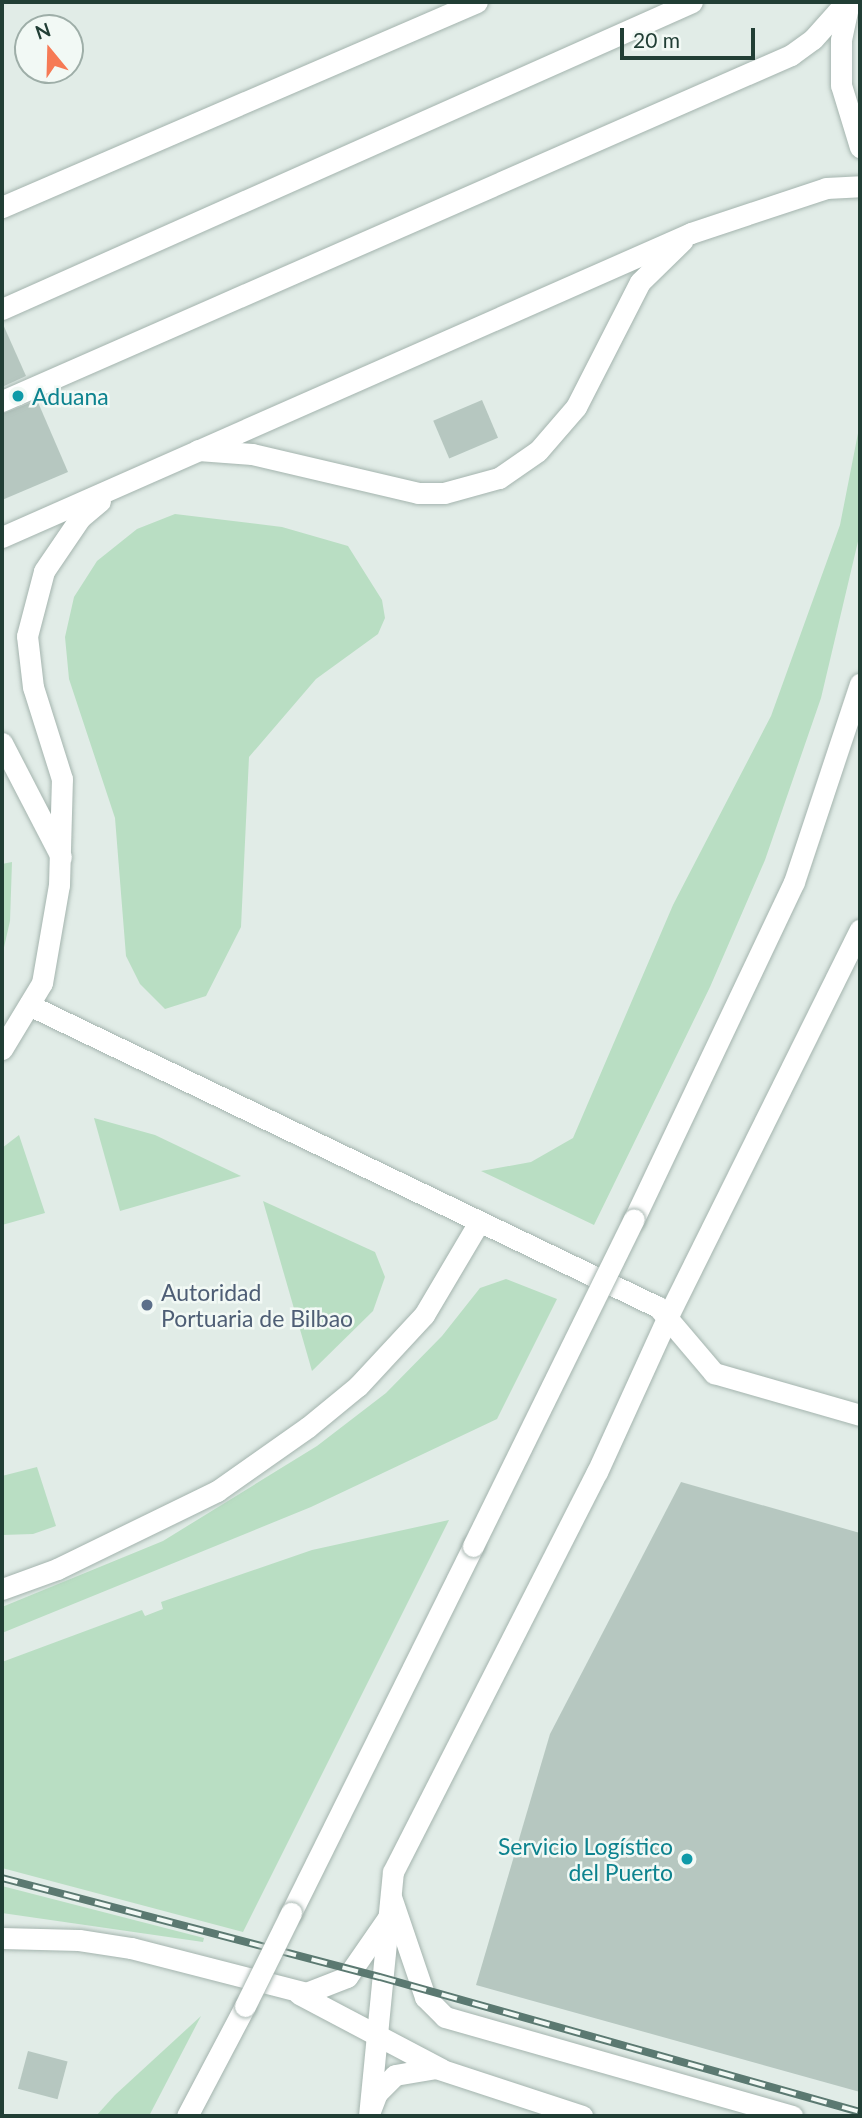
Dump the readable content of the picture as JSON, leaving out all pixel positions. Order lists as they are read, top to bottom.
{
  "places": ["Aduana", "Autoridad Portuaria de Bilbao", "Servicio Logístico del Puerto"],
  "scale_bar": "20 m",
  "north": "top"
}
